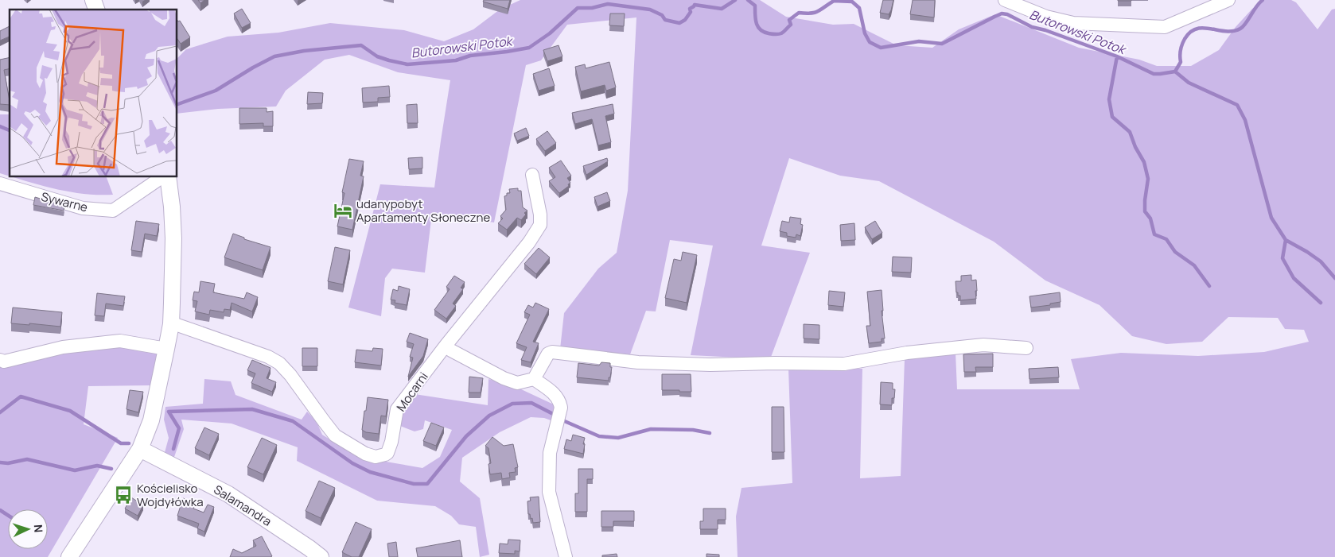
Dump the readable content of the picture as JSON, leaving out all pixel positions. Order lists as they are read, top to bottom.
{
  "streets": {
    "street": ["Sywarne", "Mocarni", "Salamandra"]
  },
  "water": ["Butorowski Potok"],
  "places": {
    "hotel": ["udanypobyt Apartamenty Słoneczne"],
    "bus stop": ["Kościelisko Wojdyłówka"]
  },
  "north": "right"
}
